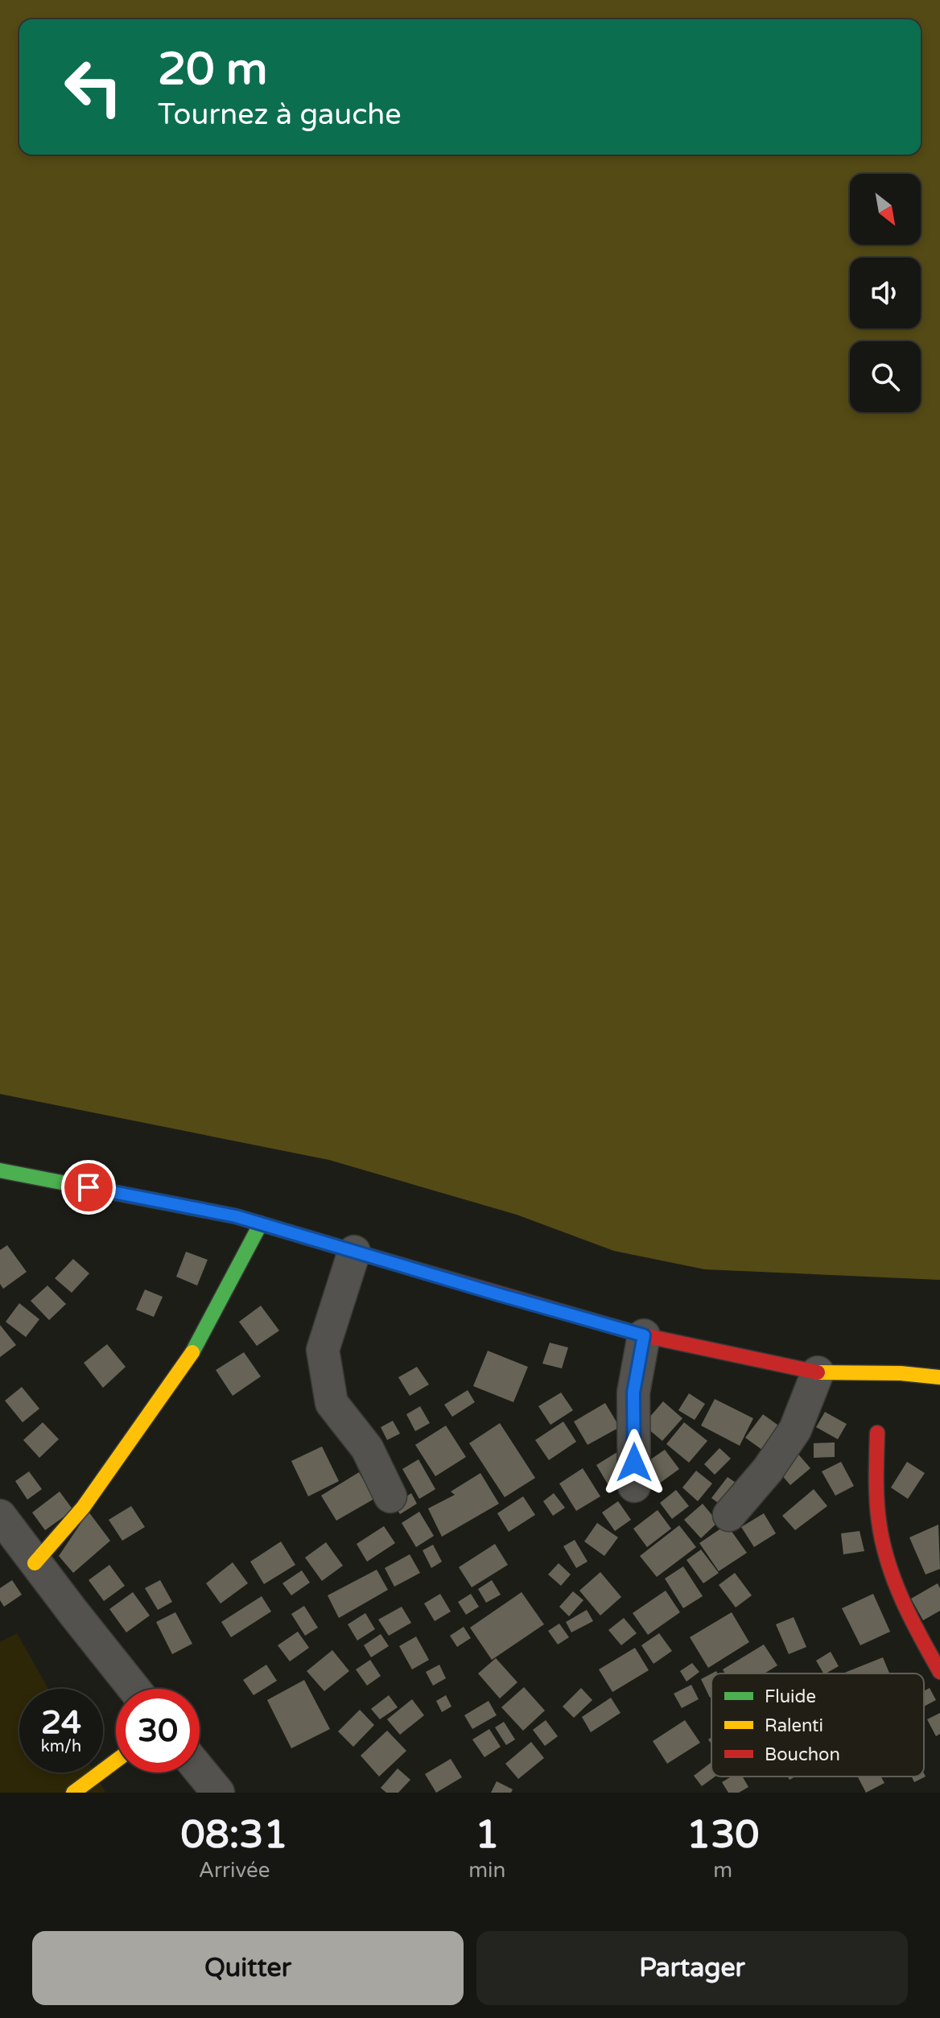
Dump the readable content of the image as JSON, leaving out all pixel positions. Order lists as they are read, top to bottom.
{
  "legend": ["Fluide", "Ralenti", "Bouchon"],
  "north": "bottom right",
  "page": {
    "turn": ["20 m", "Tournez à gauche"],
    "speed": "24 km/h",
    "limit": "30",
    "eta": [
      "08:31",
      "Arrivée",
      "1",
      "min",
      "130",
      "m"
    ],
    "buttons": ["Quitter", "Partager"]
  }
}
